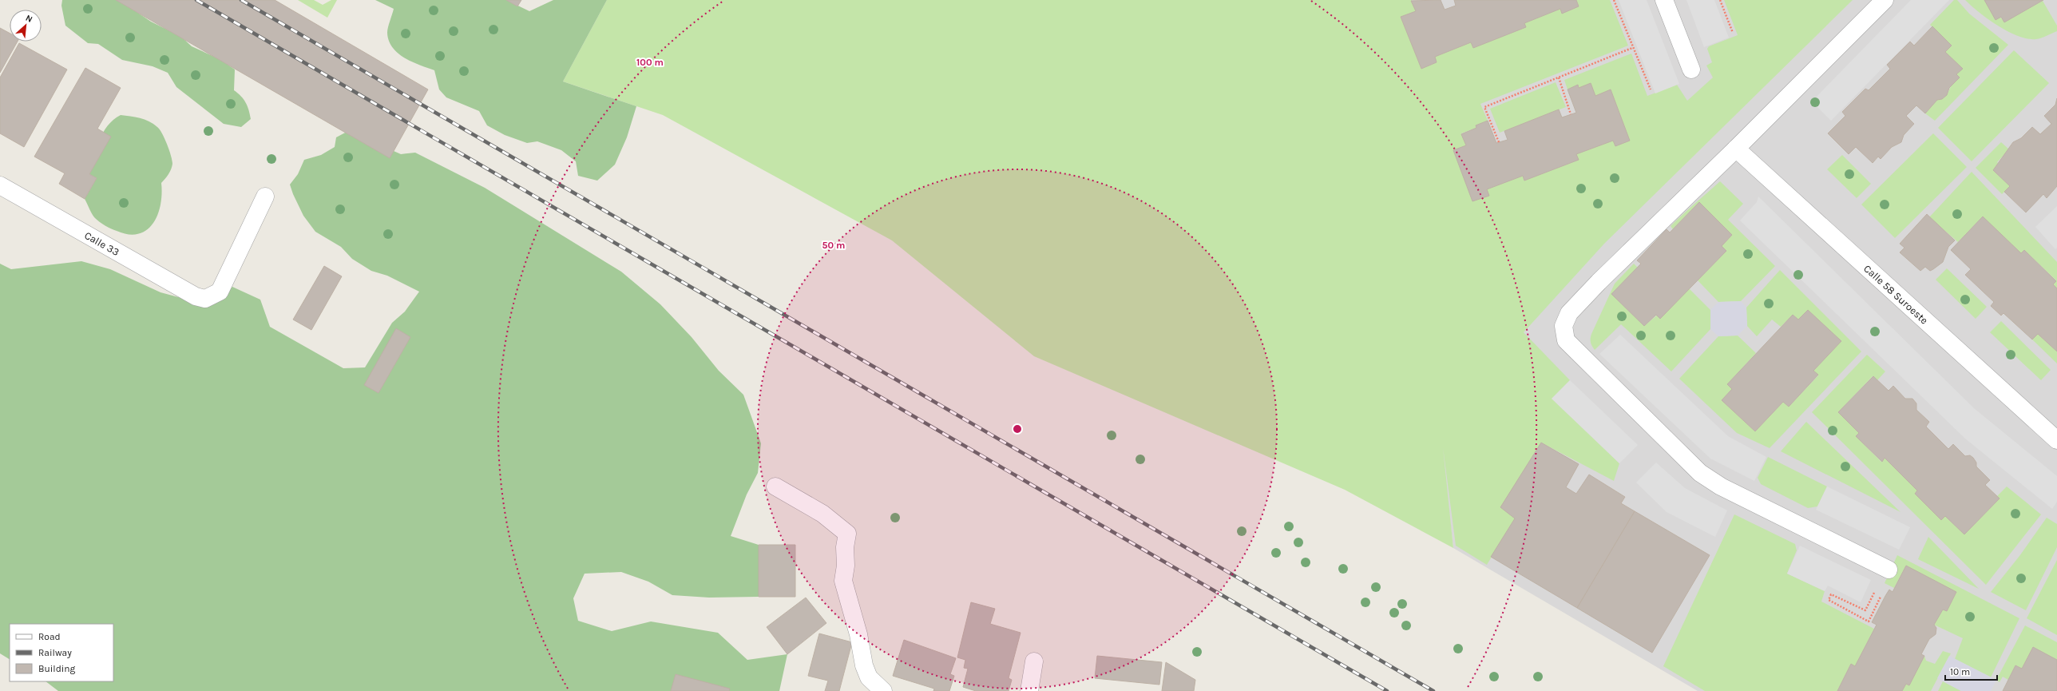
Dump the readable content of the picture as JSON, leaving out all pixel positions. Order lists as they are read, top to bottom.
{
  "streets": {
    "street": ["Calle 33", "Calle 58 Suroeste"]
  },
  "legend": ["Road", "Railway", "Building"],
  "scale_bar": "10 m",
  "north": "top right",
  "rings": ["100 m", "50 m"]
}
